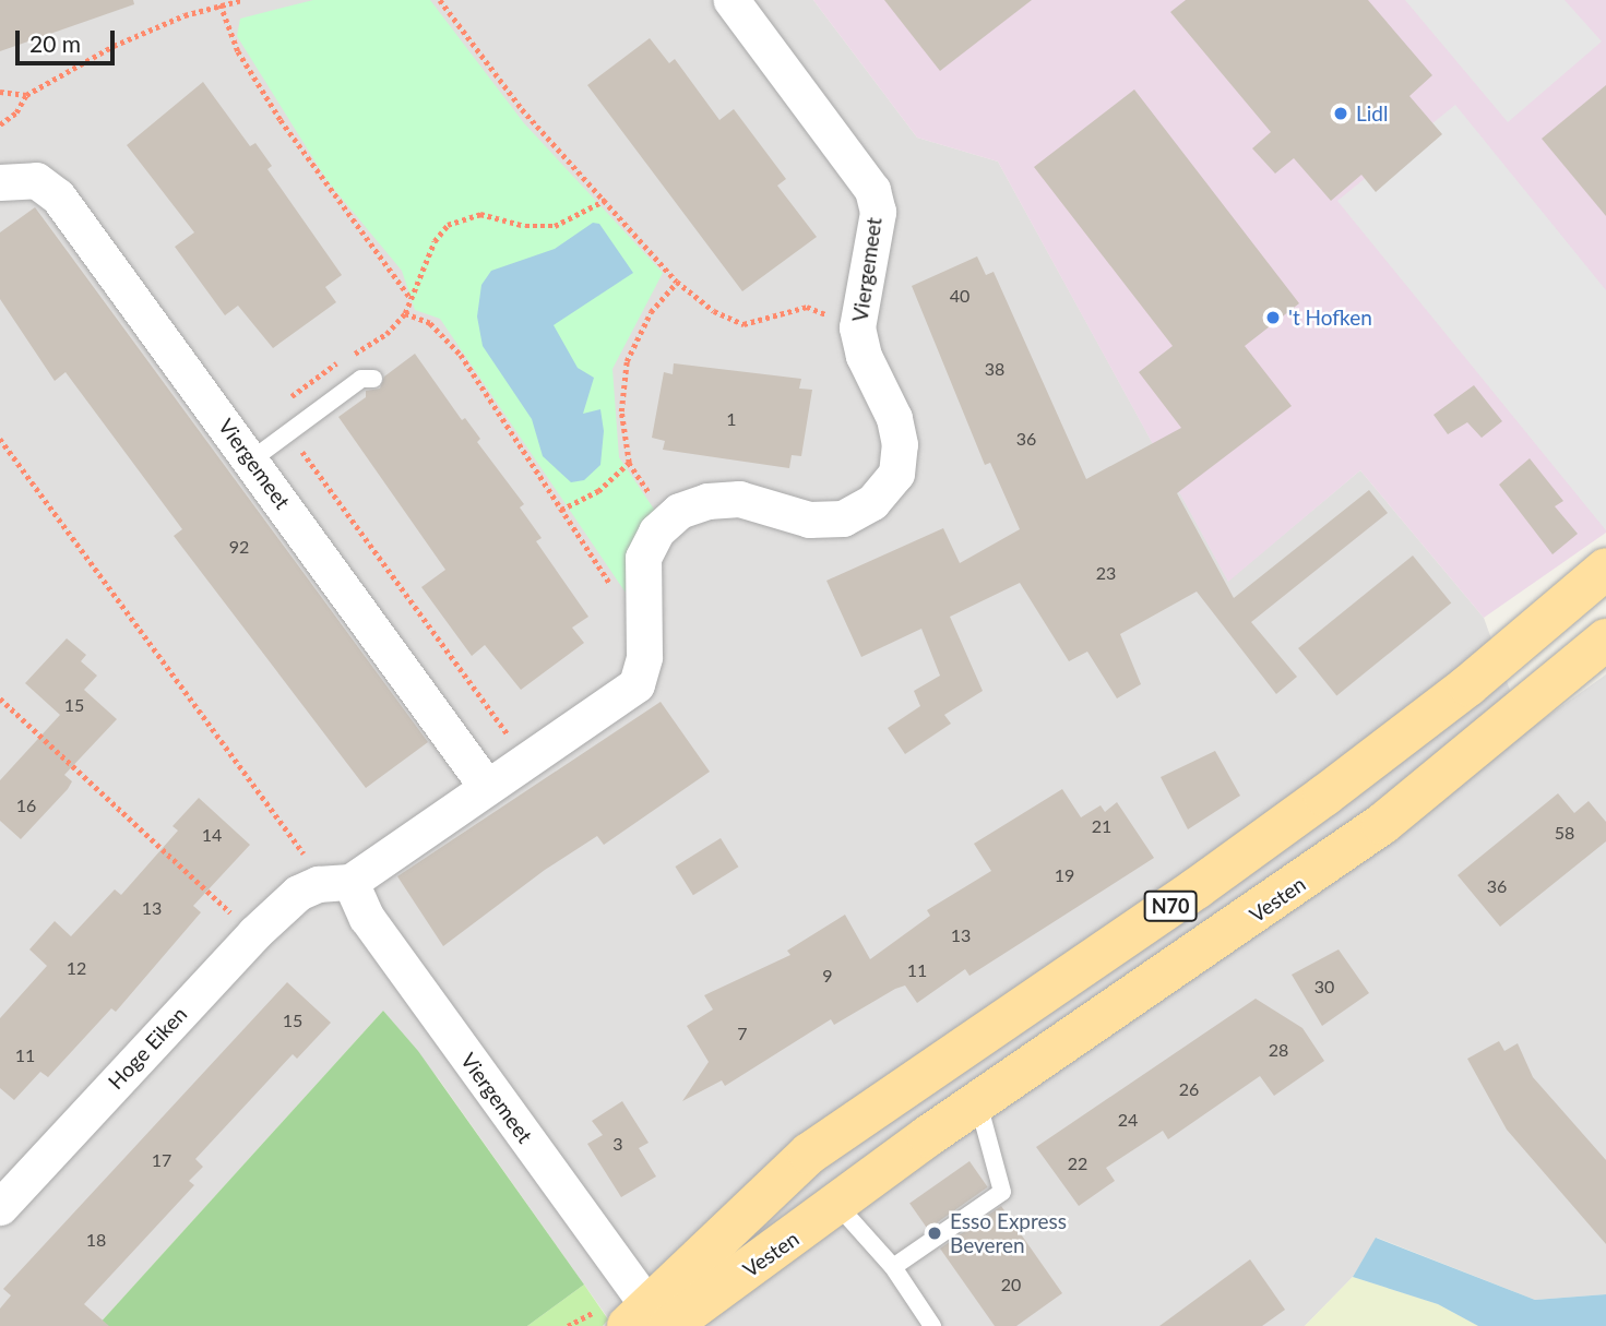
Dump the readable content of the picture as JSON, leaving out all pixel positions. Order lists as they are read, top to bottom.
{
  "streets": {
    "main road": ["Vesten", "N70"],
    "street": ["Viergemeet", "Hoge Eiken"]
  },
  "crossings": [
    ["Viergemeet", "Vesten"],
    ["Viergemeet", "N70"],
    ["Viergemeet", "Hoge Eiken"],
    ["Vesten", "N70"]
  ],
  "places": ["Lidl", "'t Hofken", "Esso Express Beveren"],
  "house_numbers": [
    "40",
    "38",
    "1",
    "36",
    "92",
    "23",
    "15",
    "16",
    "21",
    "58",
    "14",
    "19",
    "36",
    "13",
    "13",
    "12",
    "11",
    "9",
    "30",
    "15",
    "7",
    "28",
    "11",
    "26",
    "24",
    "3",
    "17",
    "22",
    "18",
    "20"
  ],
  "scale_bar": "20 m"
}
